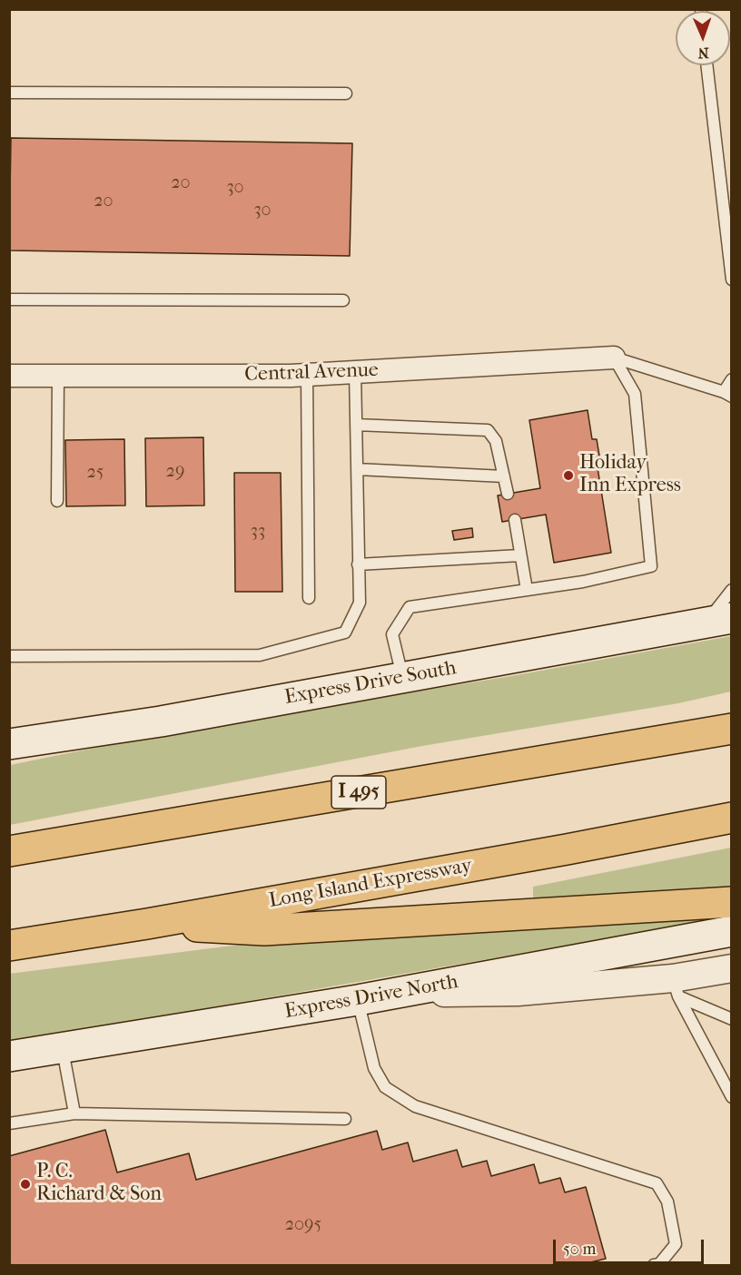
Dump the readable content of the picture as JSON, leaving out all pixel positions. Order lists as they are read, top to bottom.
{
  "streets": {
    "highway": ["I 495", "Long Island Expressway"],
    "main road": ["Express Drive South", "Express Drive North"],
    "street": ["Central Avenue"]
  },
  "places": ["Holiday Inn Express", "P. C. Richard & Son"],
  "house_numbers": [
    "20",
    "30",
    "20",
    "30",
    "29",
    "25",
    "33",
    "2095"
  ],
  "scale_bar": "50 m",
  "north": "bottom"
}
